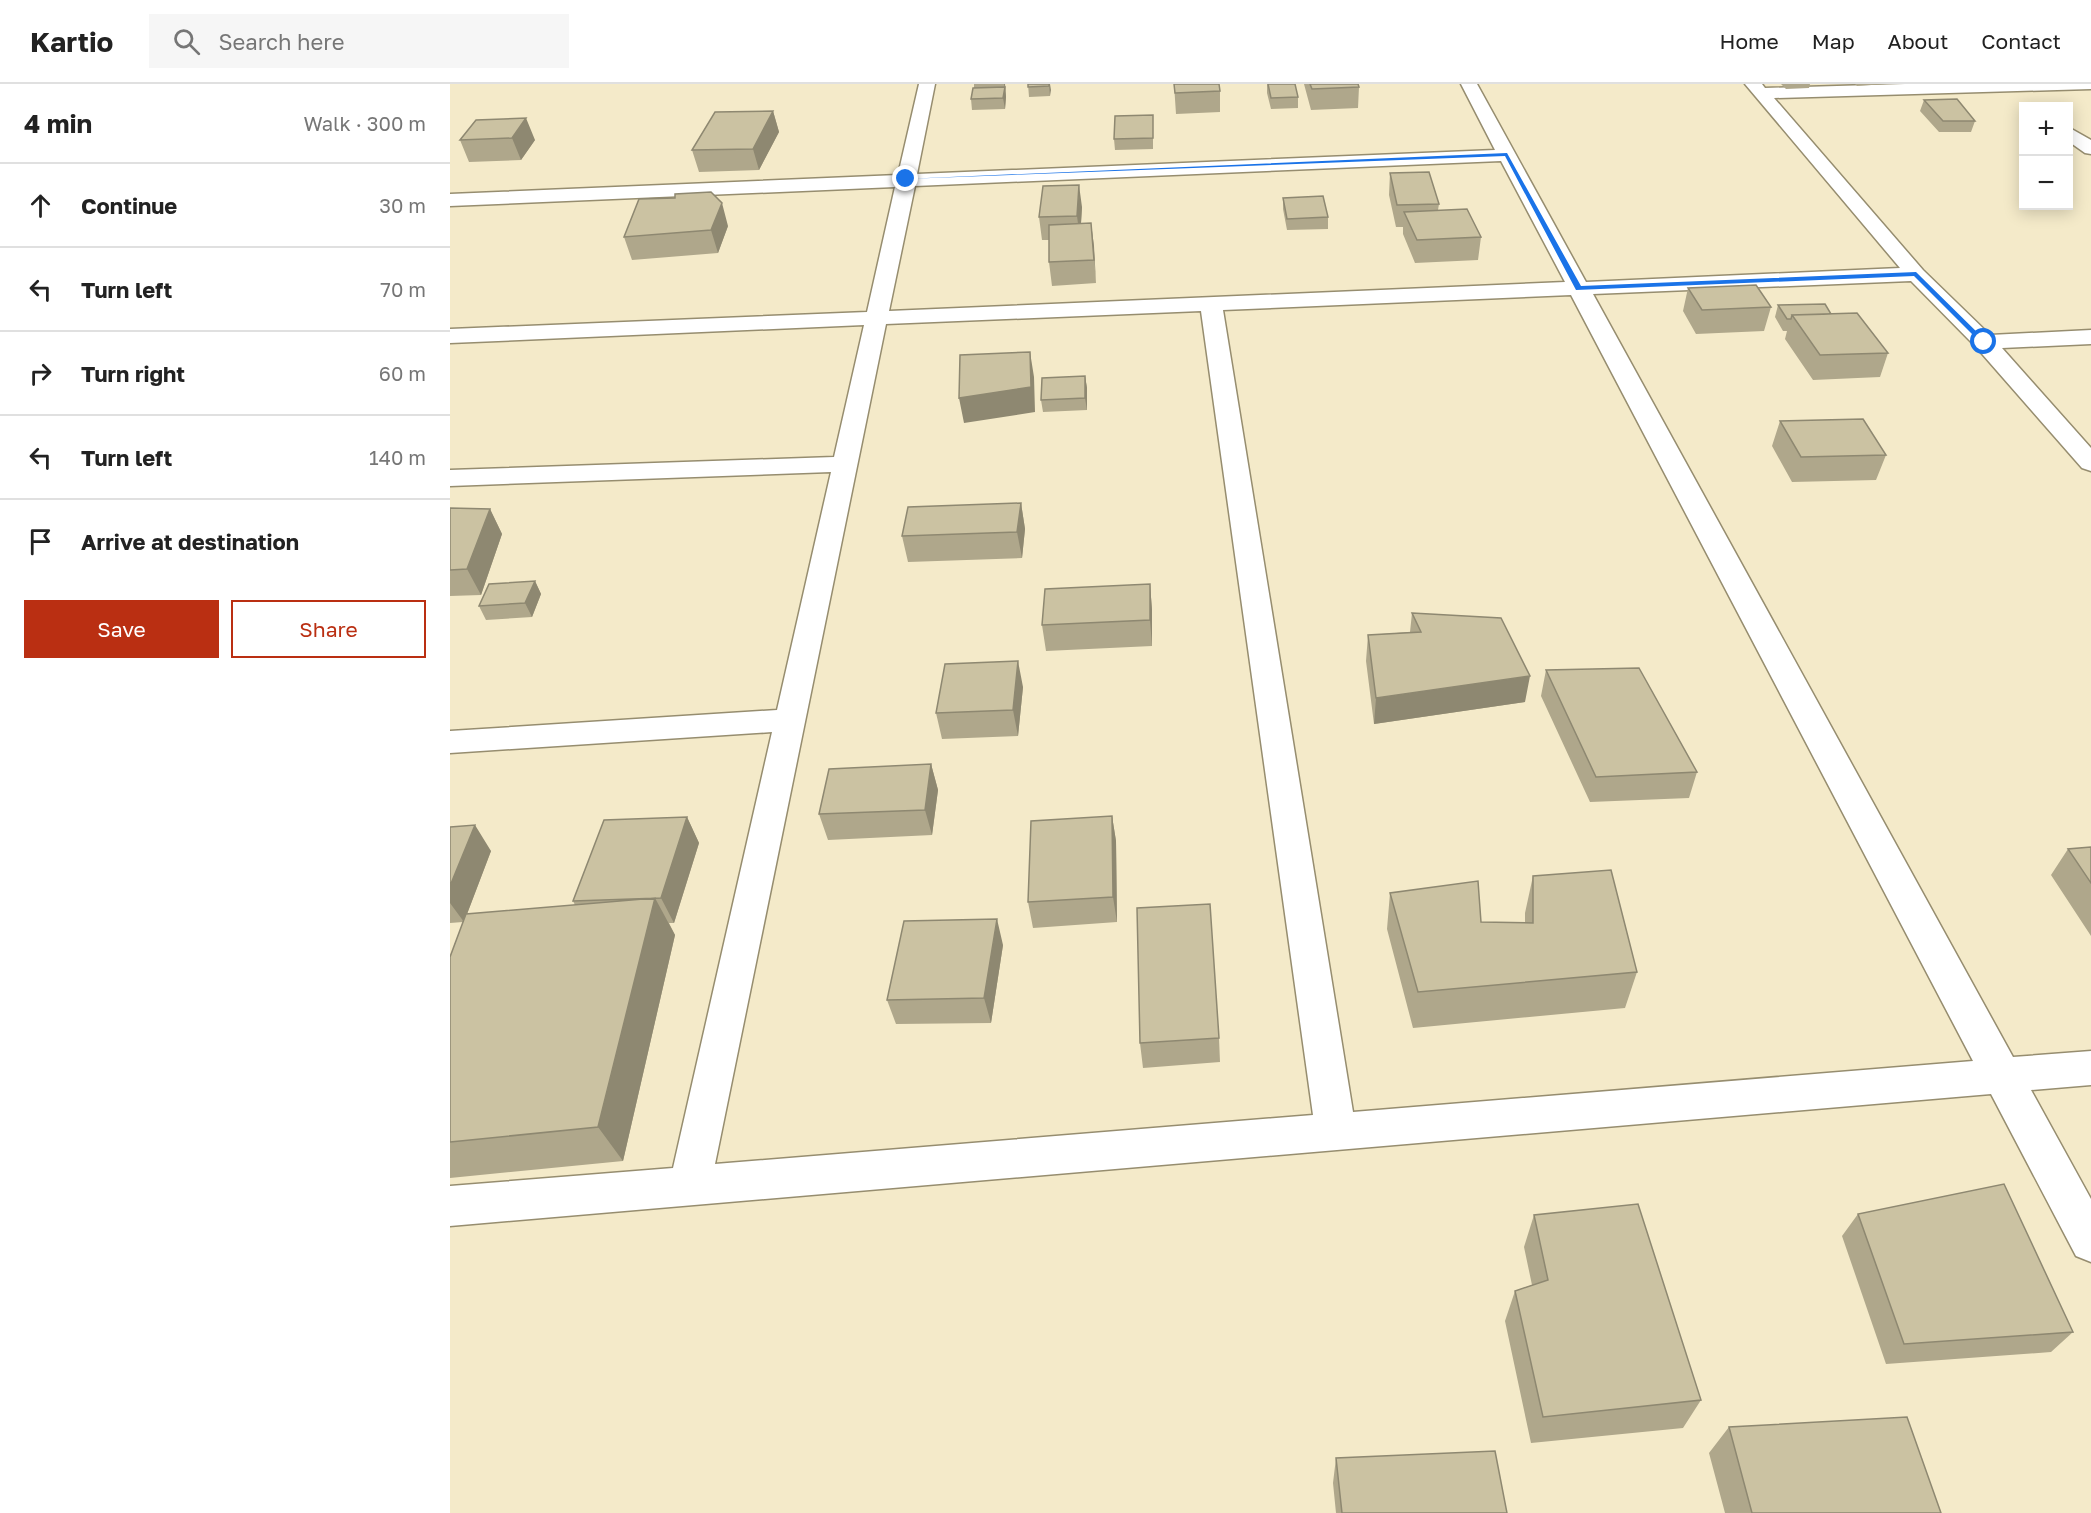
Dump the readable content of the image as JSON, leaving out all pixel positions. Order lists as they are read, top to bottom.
{
  "page": {
    "header": "Kartio",
    "search": "Search here",
    "nav": [
      "Home",
      "Map",
      "About",
      "Contact"
    ],
    "heading": ["4 min", "Walk · 300 m"],
    "map_buttons": ["+", "−"],
    "list": [
      ["Continue", "30 m"],
      ["Turn left", "70 m"],
      ["Turn right", "60 m"],
      ["Turn left", "140 m"],
      "Arrive at destination"
    ],
    "buttons": ["Save", "Share"]
  }
}
